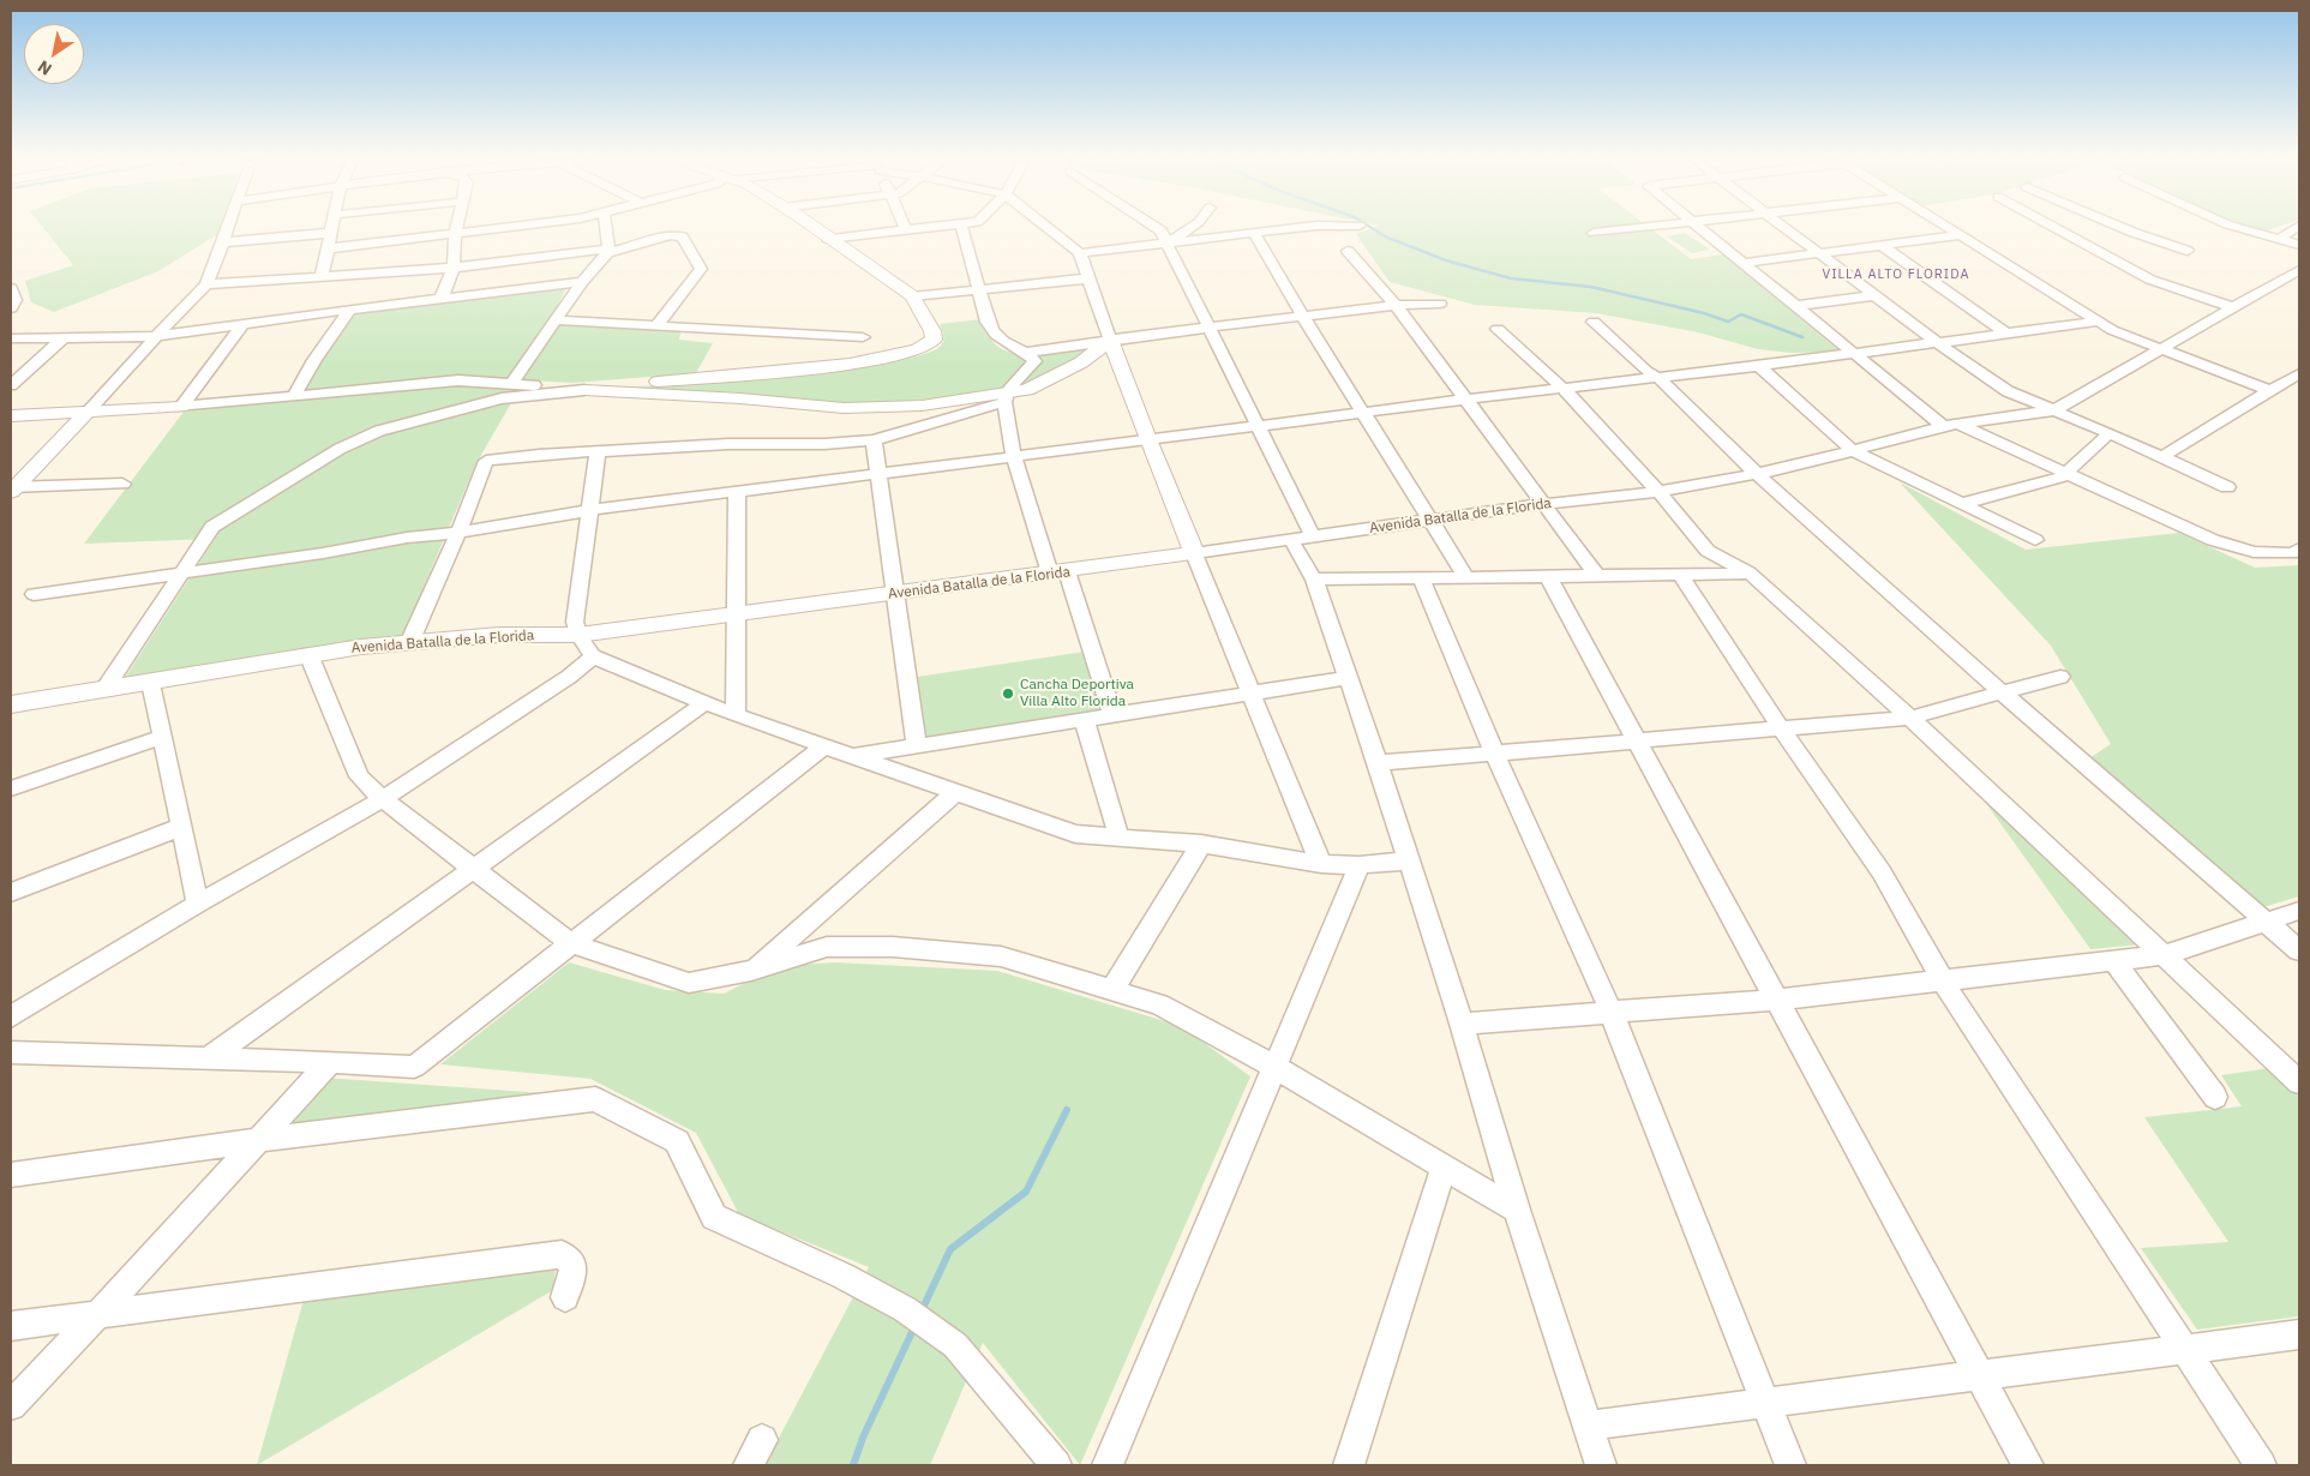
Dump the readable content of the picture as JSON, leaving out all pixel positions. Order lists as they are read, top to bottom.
{
  "streets": {
    "street": ["Avenida Batalla de la Florida"]
  },
  "districts": ["VILLA ALTO FLORIDA"],
  "places": ["Cancha Deportiva Villa Alto Florida"],
  "north": "bottom left"
}
